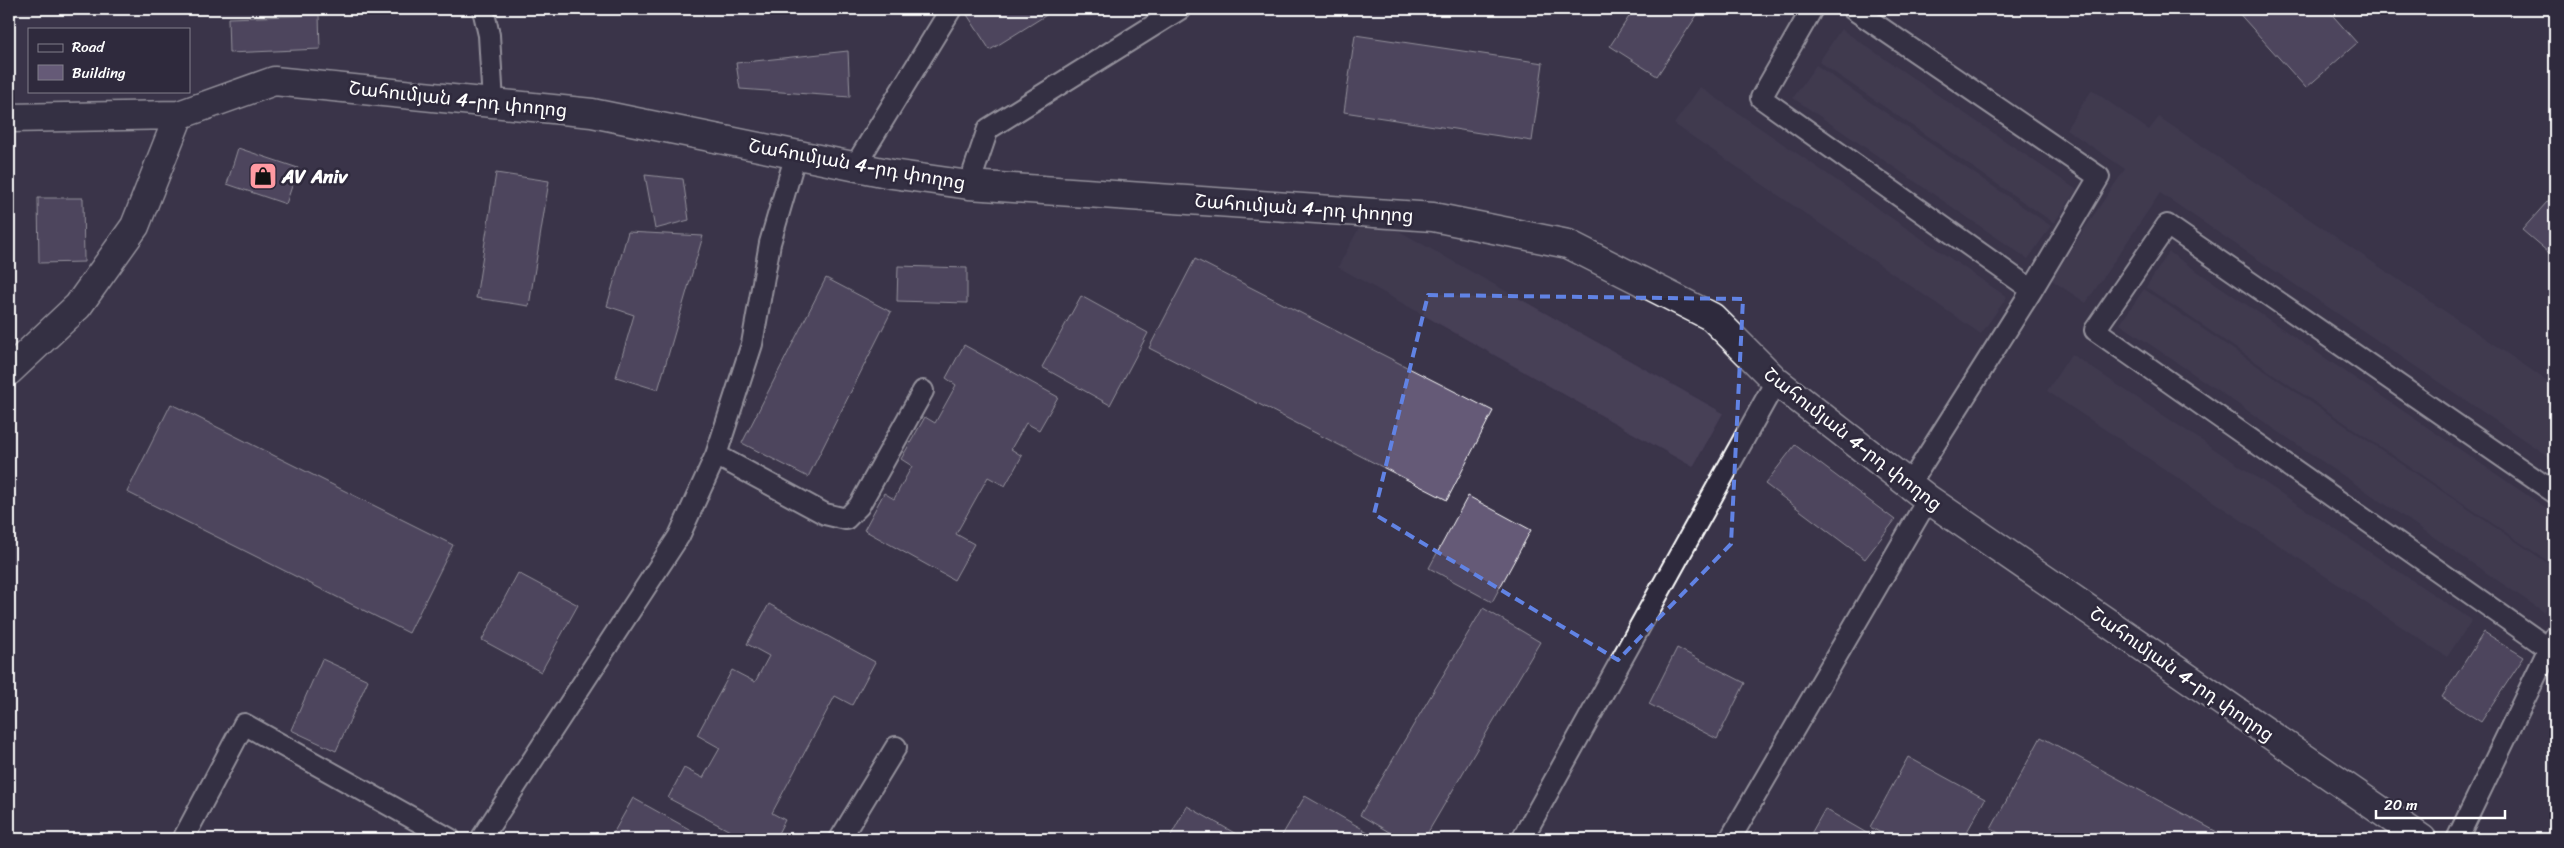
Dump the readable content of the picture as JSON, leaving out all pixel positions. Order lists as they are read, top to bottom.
{
  "streets": {
    "street": ["Շահումյան 4-րդ փողոց"]
  },
  "places": {
    "shop": ["AV Aniv"]
  },
  "legend": ["Road", "Building"],
  "scale_bar": "20 m"
}
